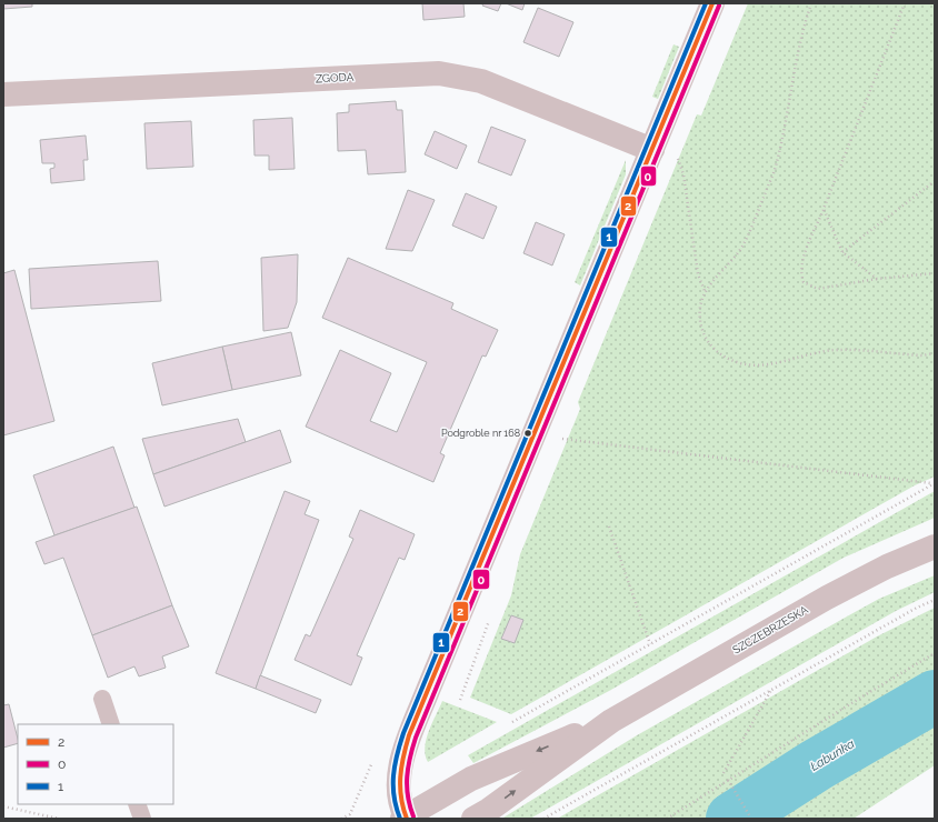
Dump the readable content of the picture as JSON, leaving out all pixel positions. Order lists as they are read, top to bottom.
{
  "streets": {
    "street": ["ZGODA", "SZCZEBRZESKA"]
  },
  "water": ["Łabuńka"],
  "places": ["Podgroble nr 168"],
  "lines": ["transit line 2", "transit line 1", "transit line 0"],
  "legend": ["2", "0", "1"]
}
